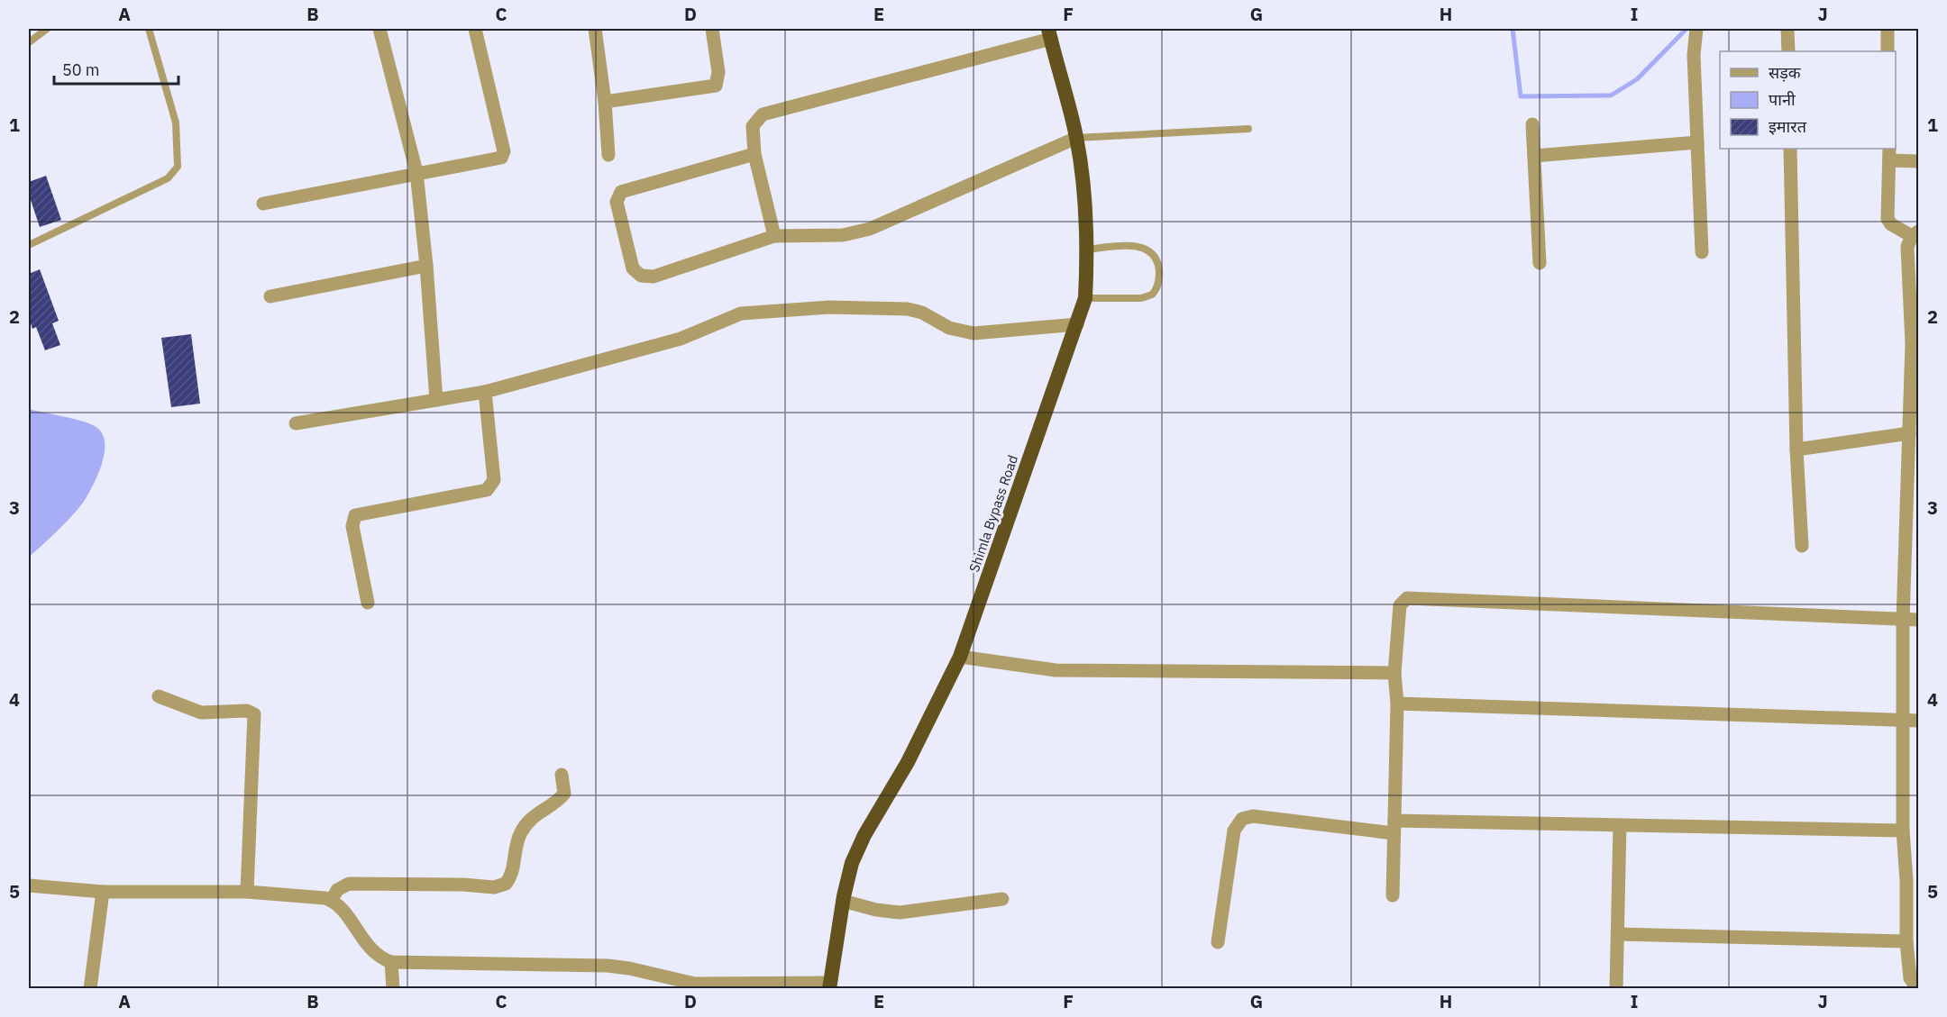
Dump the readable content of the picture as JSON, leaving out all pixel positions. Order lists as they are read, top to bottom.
{
  "streets": {
    "highway": ["Shimla Bypass Road"]
  },
  "legend": ["सड़क", "पानी", "इमारत"],
  "scale_bar": "50 m",
  "grid": {
    "columns": [
      "A",
      "B",
      "C",
      "D",
      "E",
      "F",
      "G",
      "H",
      "I",
      "J"
    ],
    "rows": [
      "1",
      "2",
      "3",
      "4",
      "5"
    ]
  }
}
